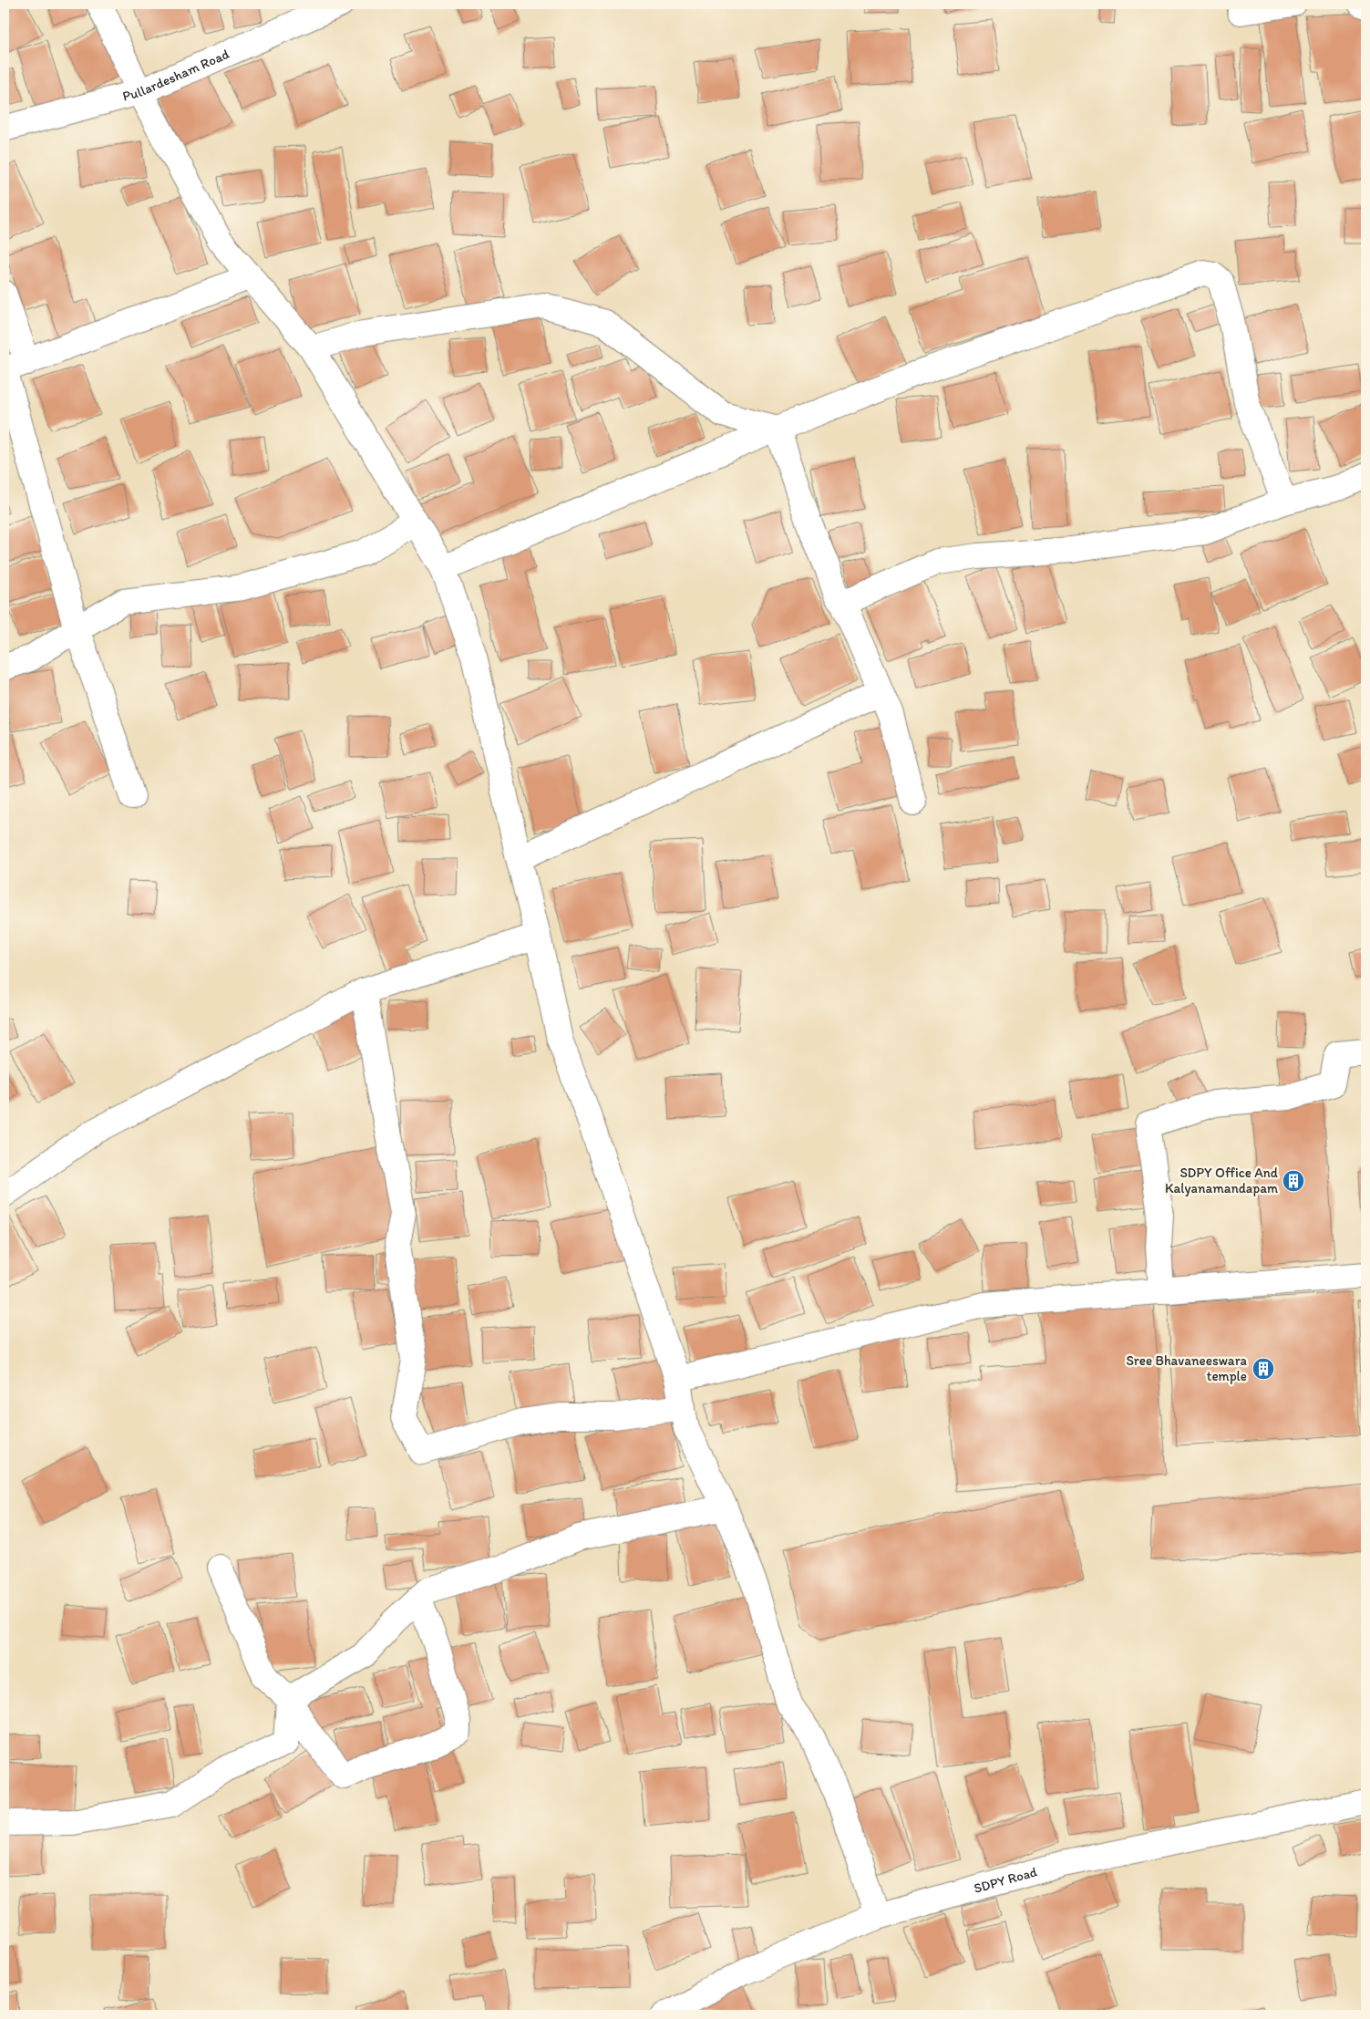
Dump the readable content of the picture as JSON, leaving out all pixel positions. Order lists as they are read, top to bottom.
{
  "streets": {
    "street": ["Pullardesham Road", "SDPY Road"]
  },
  "places": {
    "building": ["SDPY Office And Kalyanamandapam", "Sree Bhavaneeswara temple"]
  }
}
